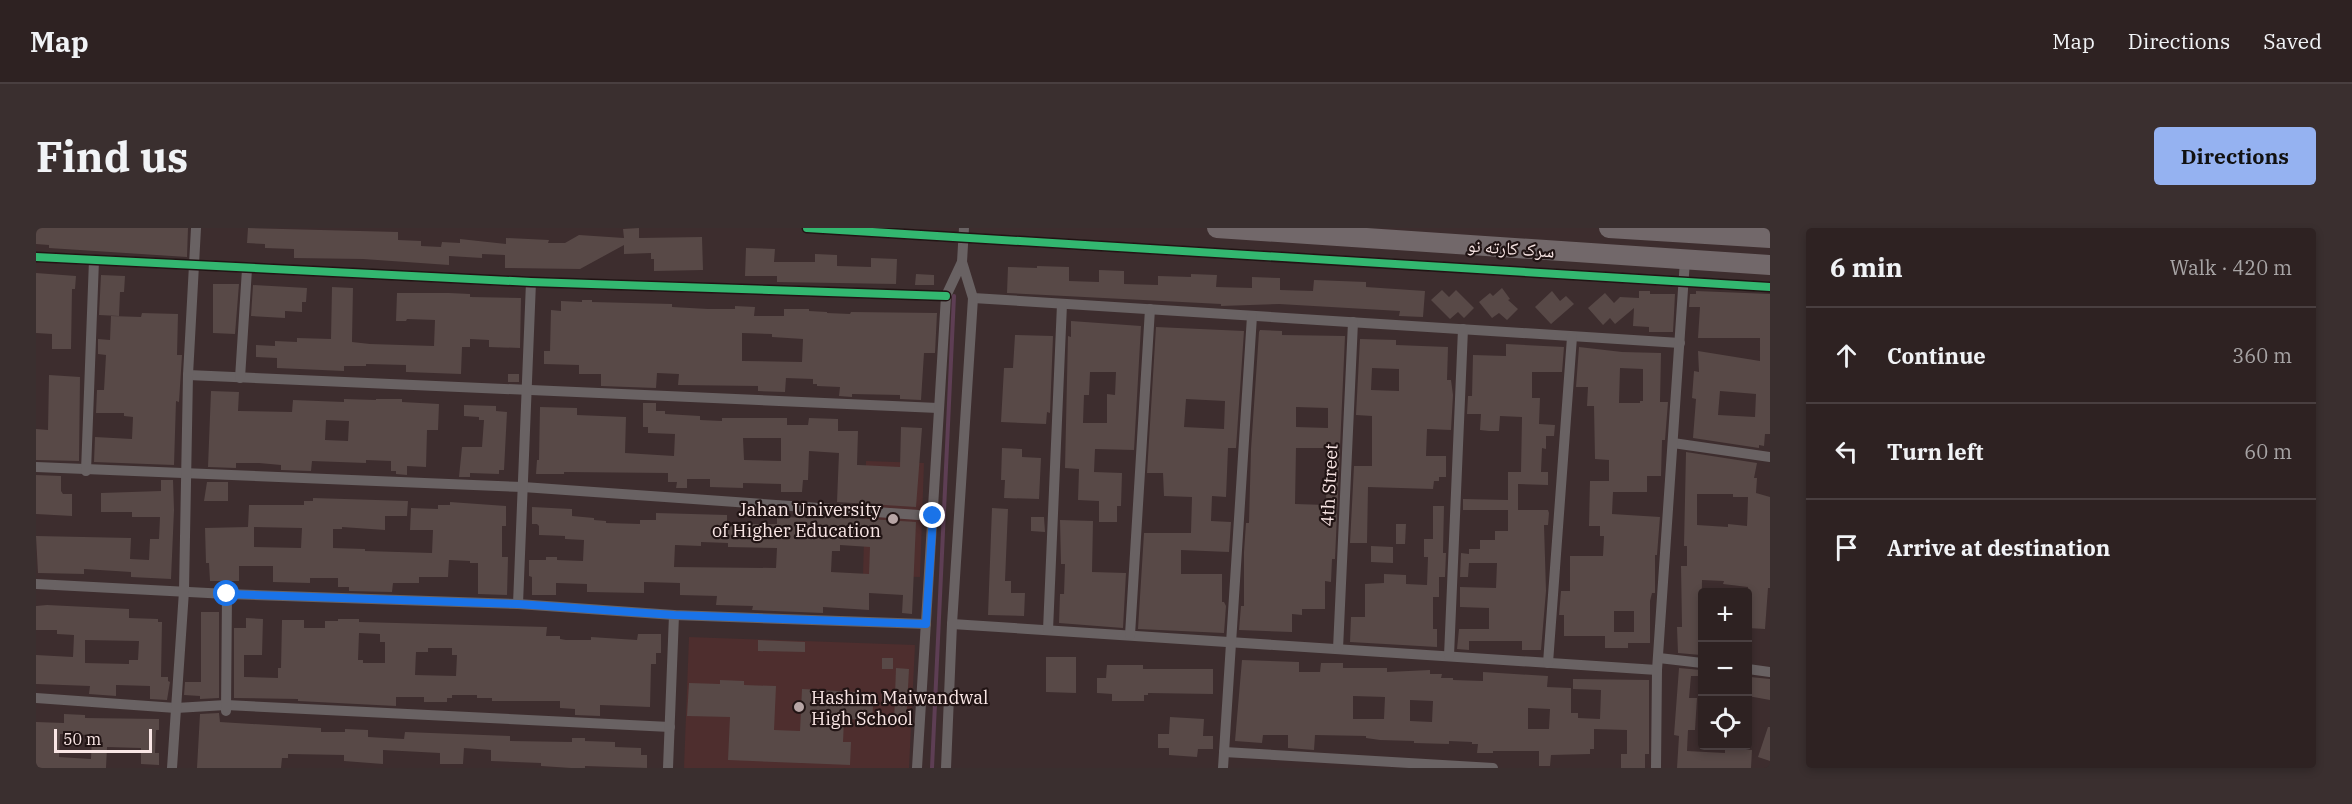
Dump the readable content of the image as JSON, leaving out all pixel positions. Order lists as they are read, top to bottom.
{
  "streets": {
    "highway": ["سرک کارته نو"],
    "street": ["4th Street"]
  },
  "places": ["Jahan University of Higher Education", "Hashim Maiwandwal High School"],
  "scale_bar": "50 m",
  "page": {
    "header": "Map",
    "nav": ["Map", "Directions", "Saved"],
    "buttons": "Directions",
    "title": "Find us",
    "heading": ["6 min", "Walk · 420 m"],
    "list": [
      ["Continue", "360 m"],
      ["Turn left", "60 m"],
      "Arrive at destination"
    ],
    "map_buttons": ["+", "−"],
    "scale": "50 m"
  }
}
